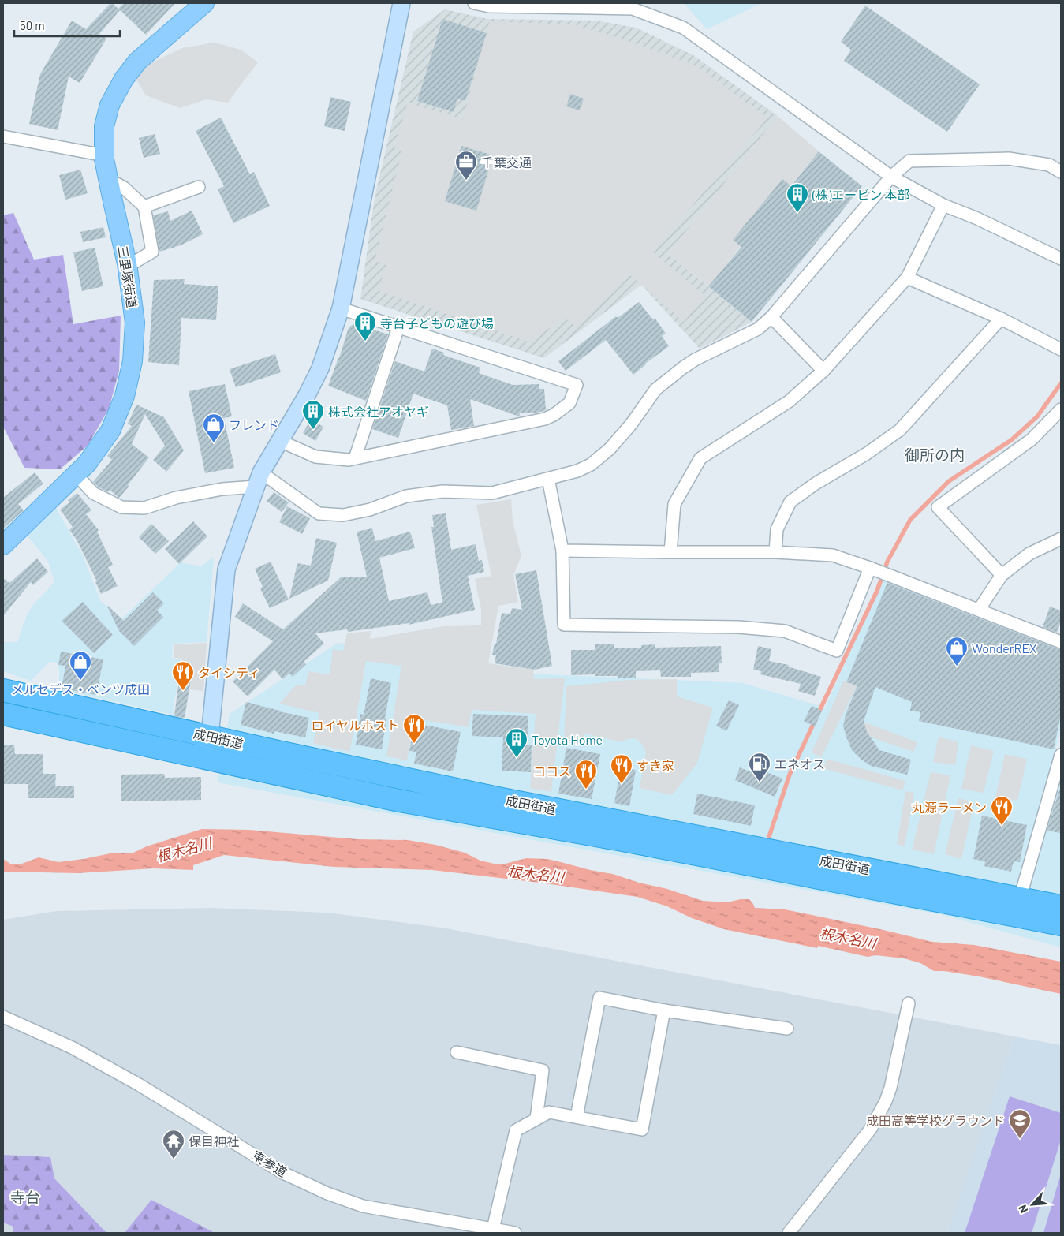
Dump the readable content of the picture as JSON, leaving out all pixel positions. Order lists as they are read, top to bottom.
{
  "streets": {
    "highway": ["成田街道"],
    "main road": ["三里塚街道"],
    "street": ["東参道"]
  },
  "districts": ["御所の内", "寺台"],
  "water": ["根木名川"],
  "places": {
    "office": ["千葉交通"],
    "building": [
      "(株)エービン 本部",
      "寺台子どもの遊び場",
      "株式会社アオヤギ",
      "Toyota Home"
    ],
    "shop": ["フレンド", "WonderREX", "メルセデス・ベンツ成田"],
    "restaurant": [
      "タイシティ",
      "ロイヤルホスト",
      "すき家",
      "ココス",
      "丸源ラーメン"
    ],
    "fuel station": ["エネオス"],
    "school or university": ["成田高等学校グラウンド"],
    "temple": ["保目神社"]
  },
  "scale_bar": "50 m",
  "north": "bottom left"
}
